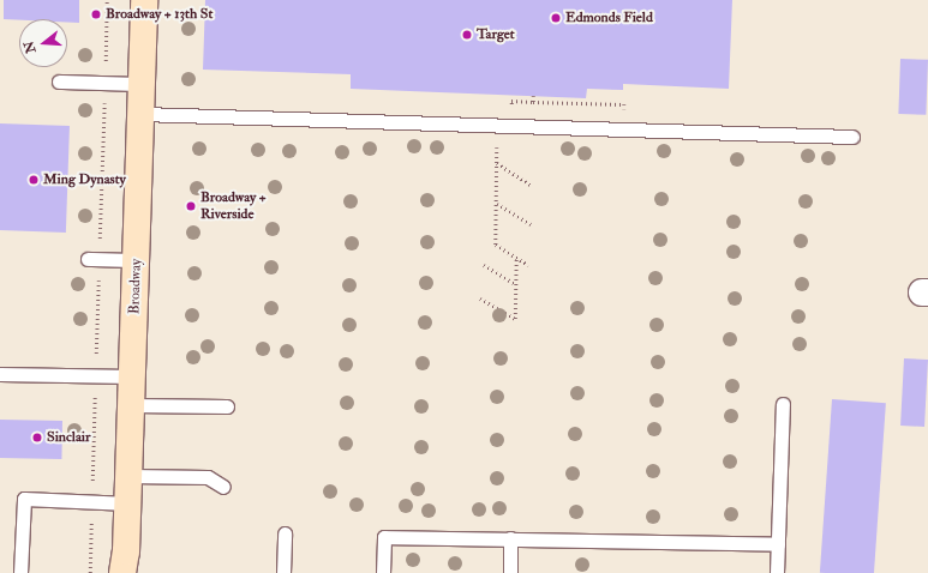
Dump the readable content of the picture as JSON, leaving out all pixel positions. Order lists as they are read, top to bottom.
{
  "streets": {
    "main road": ["Broadway"]
  },
  "places": [
    "Broadway + 13th St",
    "Edmonds Field",
    "Target",
    "Ming Dynasty",
    "Broadway + Riverside",
    "Sinclair"
  ],
  "north": "left"
}
